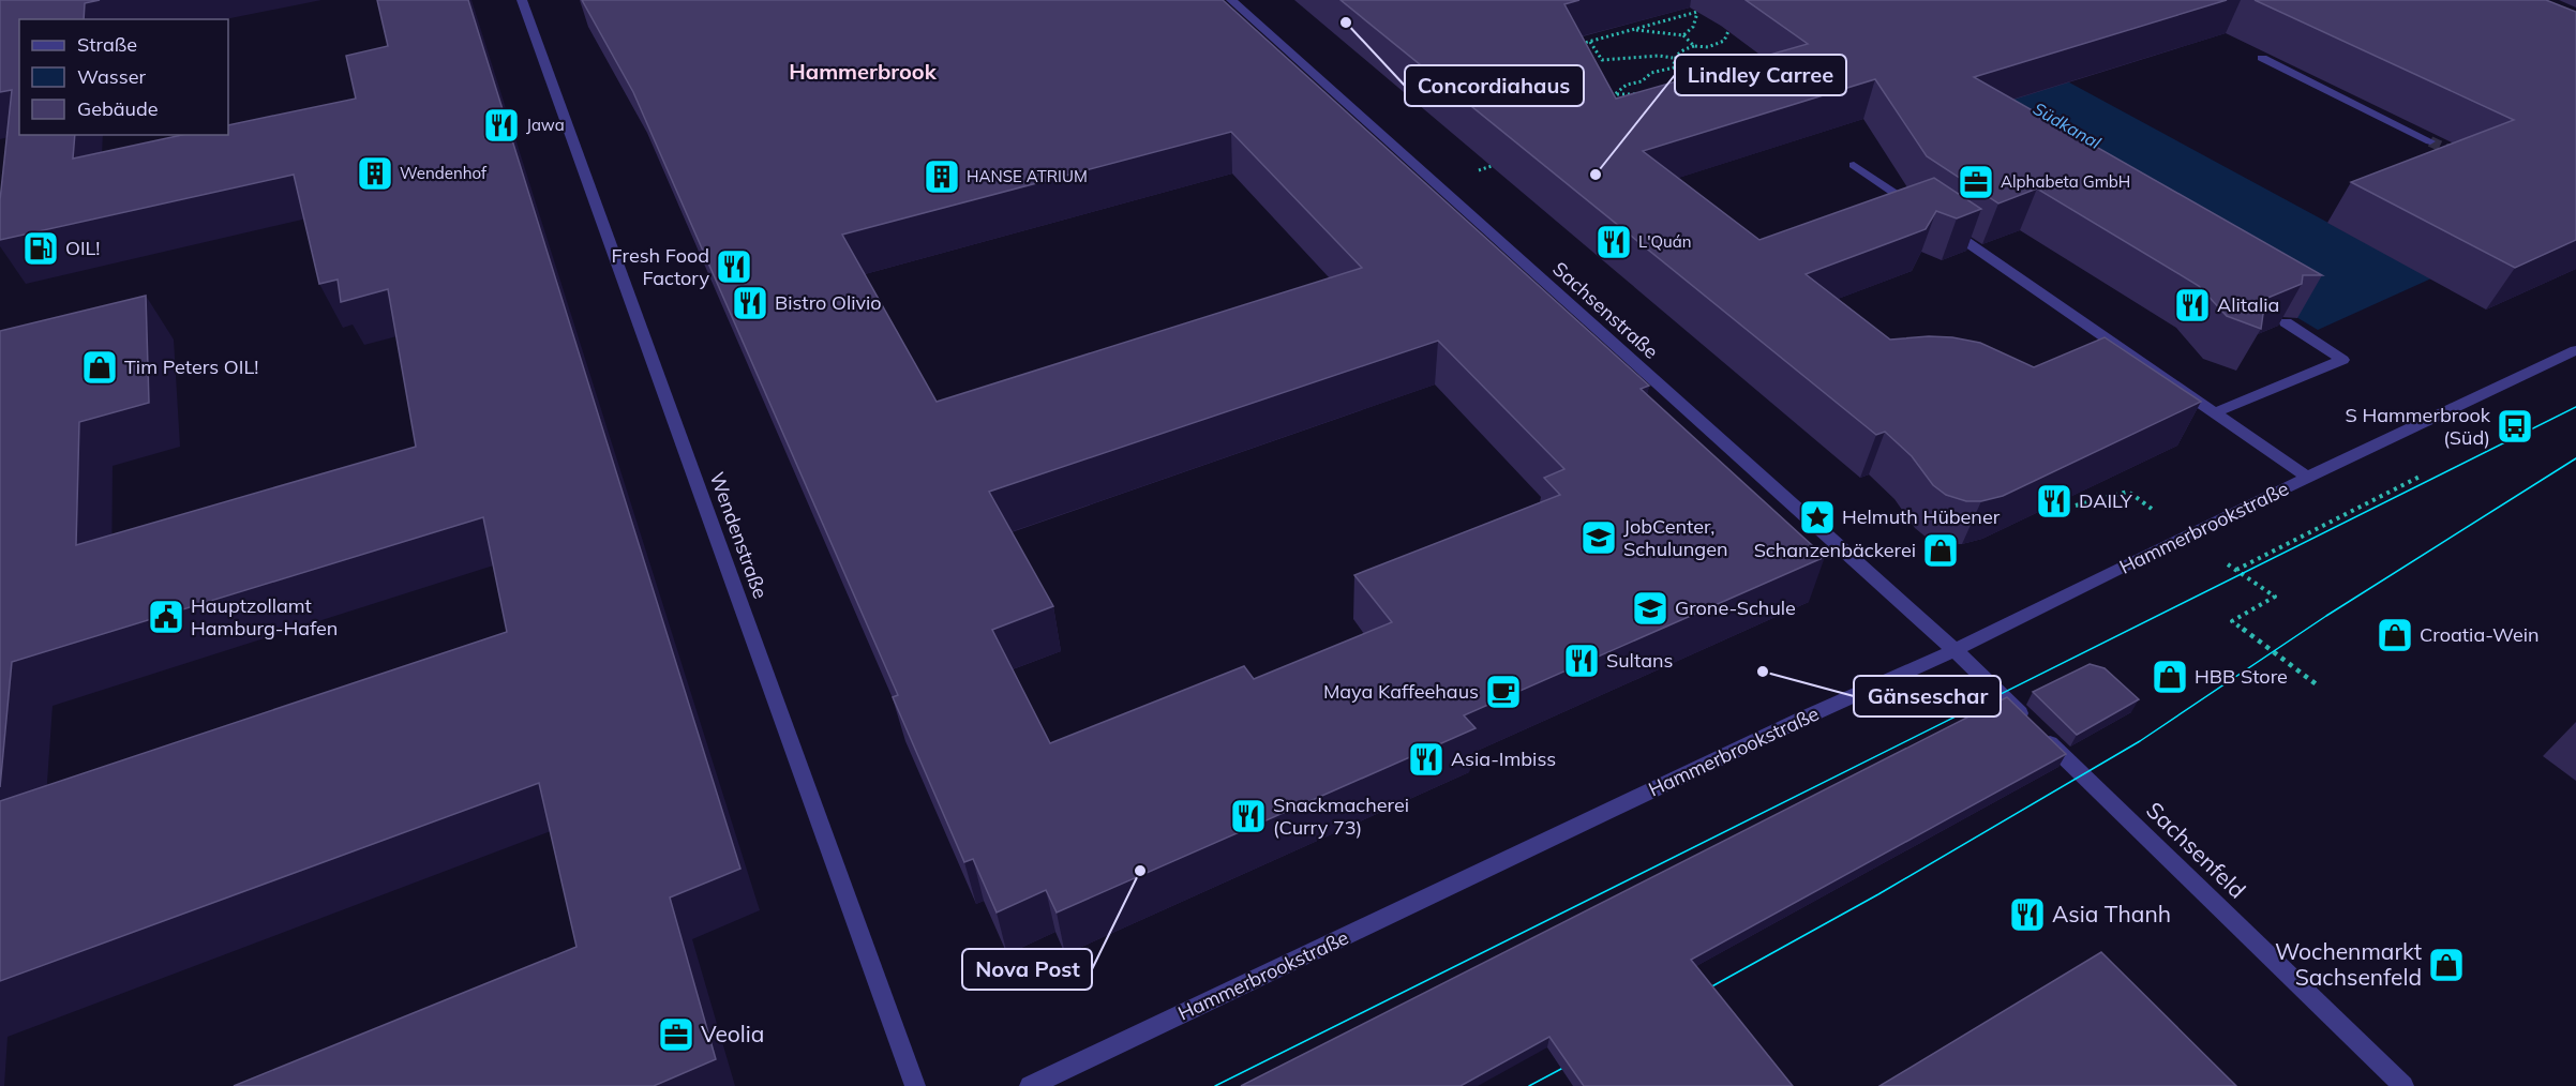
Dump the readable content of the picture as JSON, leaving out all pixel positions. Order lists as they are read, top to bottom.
{
  "streets": {
    "street": [
      "Sachsenstraße",
      "Hammerbrookstraße",
      "Wendenstraße",
      "Sachsenfeld"
    ]
  },
  "crossings": [
    ["Sachsenstraße", "Hammerbrookstraße"],
    ["Sachsenstraße", "Sachsenfeld"],
    ["Hammerbrookstraße", "Sachsenfeld"]
  ],
  "districts": ["Hammerbrook"],
  "water": ["Südkanal"],
  "places": {
    "other": [
      "Concordiahaus",
      "Lindley Carree",
      "Gänseschar",
      "Nova Post"
    ],
    "restaurant": [
      "Jawa",
      "L'Quán",
      "Fresh Food Factory",
      "Bistro Olivio",
      "Alitalia",
      "DAILY",
      "Sultans",
      "Asia-Imbiss",
      "Snackmacherei (Curry 73)",
      "Asia Thanh"
    ],
    "building": ["Wendenhof", "HANSE ATRIUM"],
    "office": ["Alphabeta GmbH", "Veolia"],
    "fuel station": ["OIL!"],
    "shop": [
      "Tim Peters OIL!",
      "Schanzenbäckerei",
      "Croatia-Wein",
      "HBB Store",
      "Wochenmarkt Sachsenfeld"
    ],
    "bus stop": ["S Hammerbrook (Süd)"],
    "place": ["Helmuth Hübener"],
    "school or university": ["JobCenter, Schulungen", "Grone-Schule"],
    "public building": ["Hauptzollamt Hamburg-Hafen"],
    "cafe": ["Maya Kaffeehaus"]
  },
  "legend": ["Straße", "Wasser", "Gebäude"]
}
